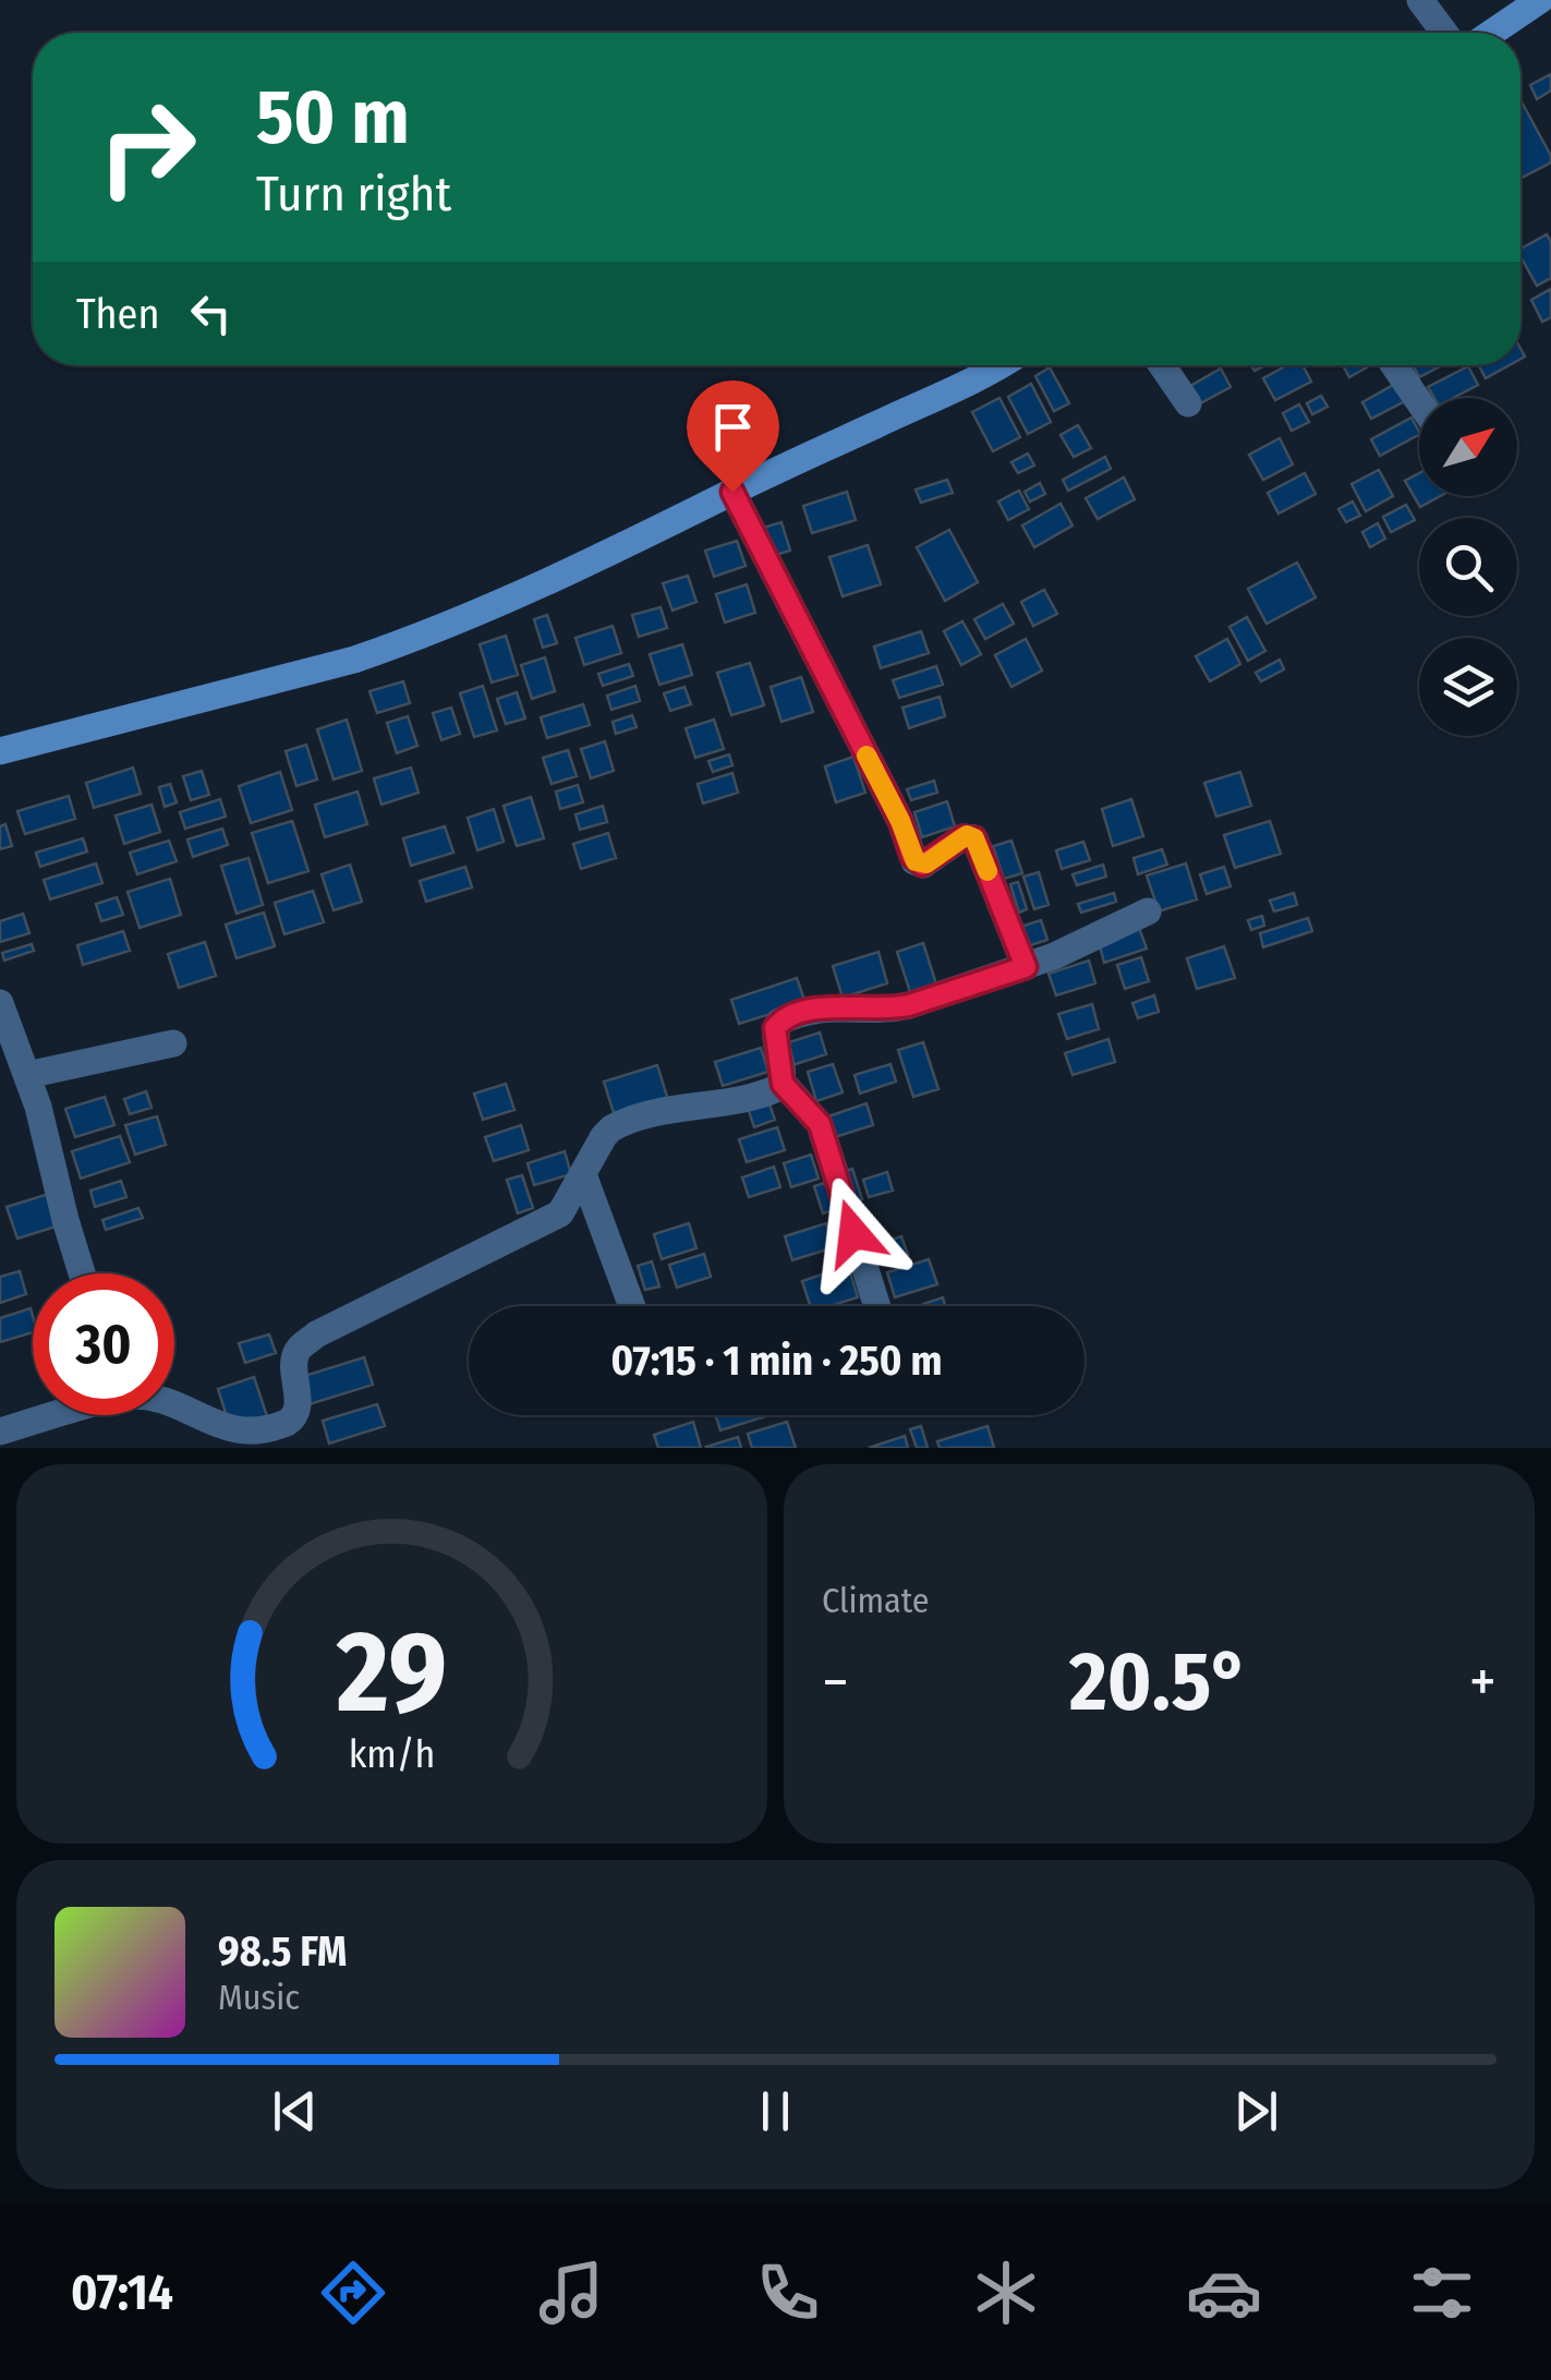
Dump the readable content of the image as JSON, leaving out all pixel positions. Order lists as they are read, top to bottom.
{
  "north": "top right",
  "page": {
    "turn": ["50 m", "Turn right"],
    "then": "Then",
    "limit": "30",
    "trip": "07:15 · 1 min · 250 m",
    "tile": "Climate",
    "heat": ["−", "20.5°", "+"],
    "song": ["98.5 FM", "Music"],
    "tabs": "07:14",
    "gauge": ["29", "km/h"]
  }
}
